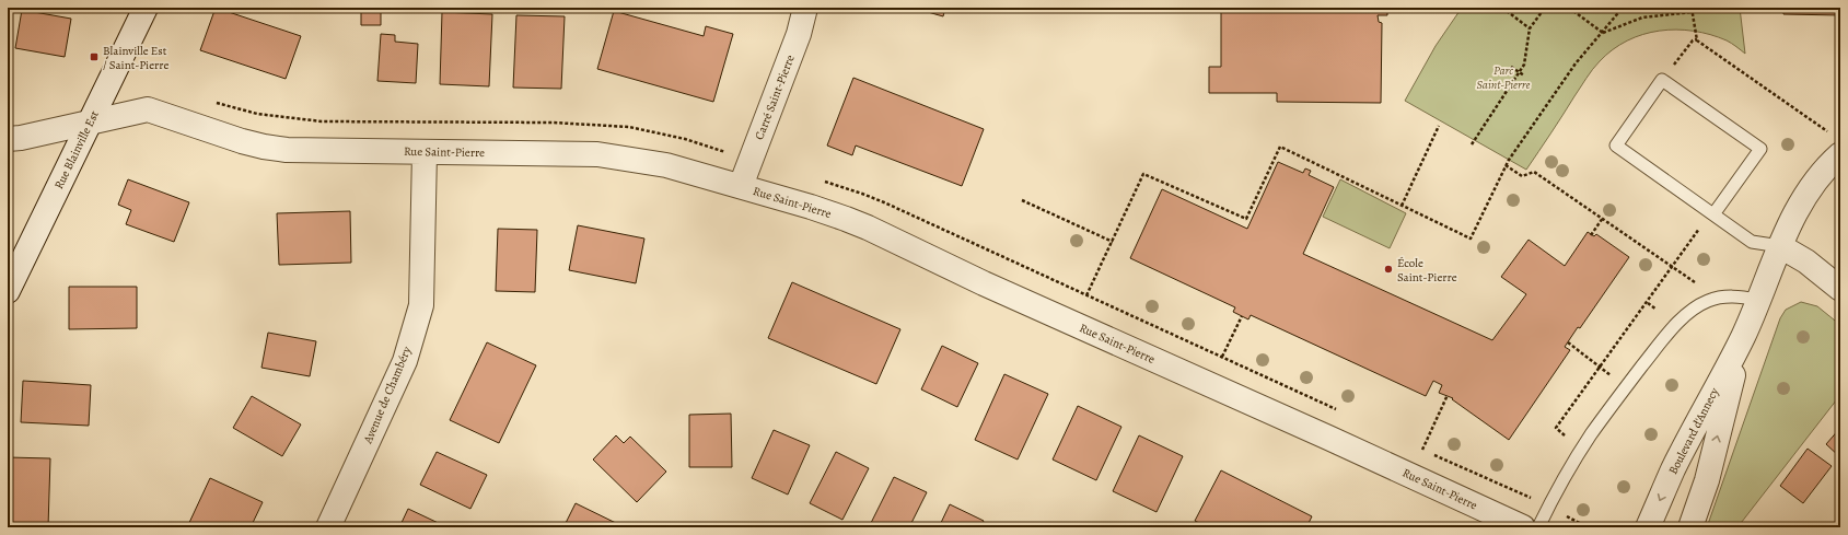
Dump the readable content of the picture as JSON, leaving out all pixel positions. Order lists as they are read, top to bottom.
{
  "streets": {
    "street": [
      "Carré Saint-Pierre",
      "Rue Blainville Est",
      "Rue Saint-Pierre",
      "Avenue de Chambéry",
      "Boulevard d'Annecy"
    ]
  },
  "crossings": [
    ["Carré Saint-Pierre", "Rue Saint-Pierre"],
    ["Rue Blainville Est", "Rue Saint-Pierre"],
    ["Rue Saint-Pierre", "Avenue de Chambéry"]
  ],
  "parks": ["Parc Saint-Pierre"],
  "places": {
    "transit": ["Blainville Est / Saint-Pierre"],
    "other": ["École Saint-Pierre"]
  }
}
